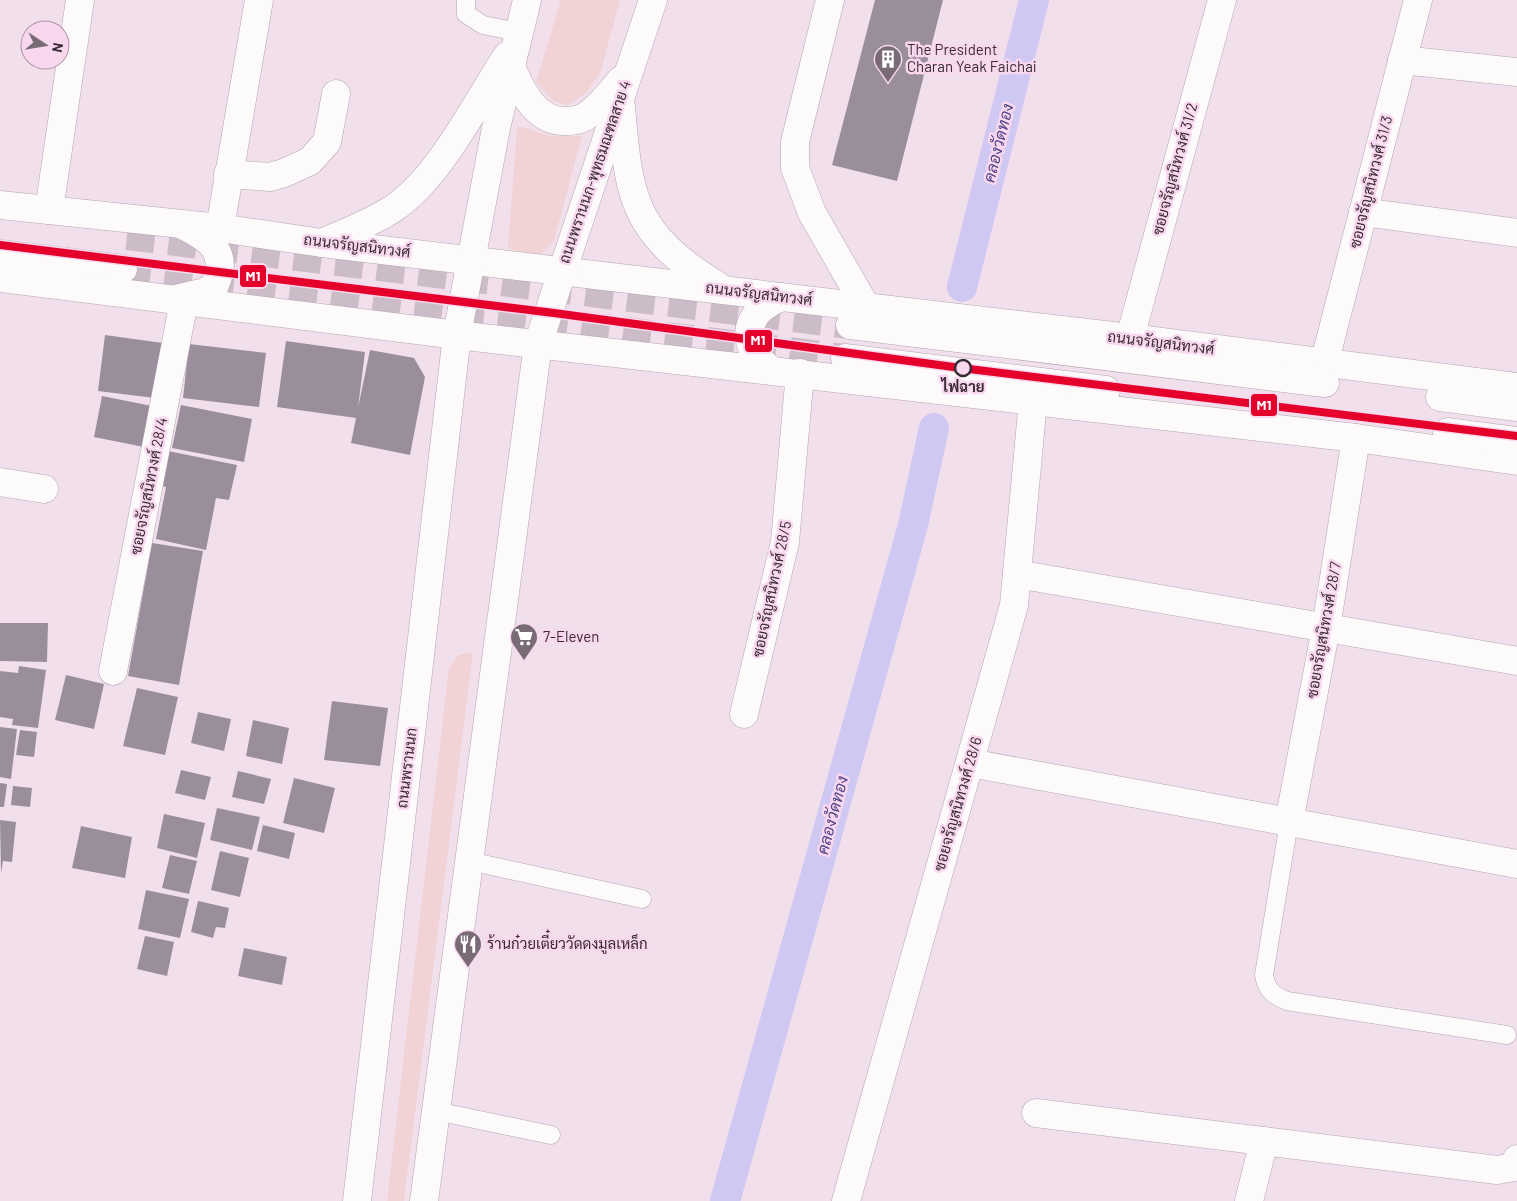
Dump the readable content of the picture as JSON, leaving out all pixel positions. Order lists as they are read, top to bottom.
{
  "streets": {
    "main road": [
      "ซอยจรัญสนิทวงศ์ 31/2",
      "ถนนพรานนก-พุทธมณฑลสาย 4",
      "ซอยจรัญสนิทวงศ์ 31/3",
      "ถนนจรัญสนิทวงศ์",
      "ซอยจรัญสนิทวงศ์ 28/4",
      "ซอยจรัญสนิทวงศ์ 28/5",
      "ซอยจรัญสนิทวงศ์ 28/7",
      "ถนนพรานนก",
      "ซอยจรัญสนิทวงศ์ 28/6"
    ]
  },
  "crossings": [
    ["ซอยจรัญสนิทวงศ์ 31/2", "ถนนจรัญสนิทวงศ์"],
    ["ถนนพรานนก-พุทธมณฑลสาย 4", "ถนนจรัญสนิทวงศ์"],
    ["ซอยจรัญสนิทวงศ์ 31/3", "ถนนจรัญสนิทวงศ์"]
  ],
  "water": ["คลองวัดทอง"],
  "places": {
    "building": ["The President Charan Yeak Faichai"],
    "other": ["ไฟฉาย"],
    "supermarket": ["7-Eleven"],
    "restaurant": ["ร้านก๋วยเตี๋ยววัดดงมูลเหล็ก"]
  },
  "lines": ["transit line M1"],
  "north": "right"
}
